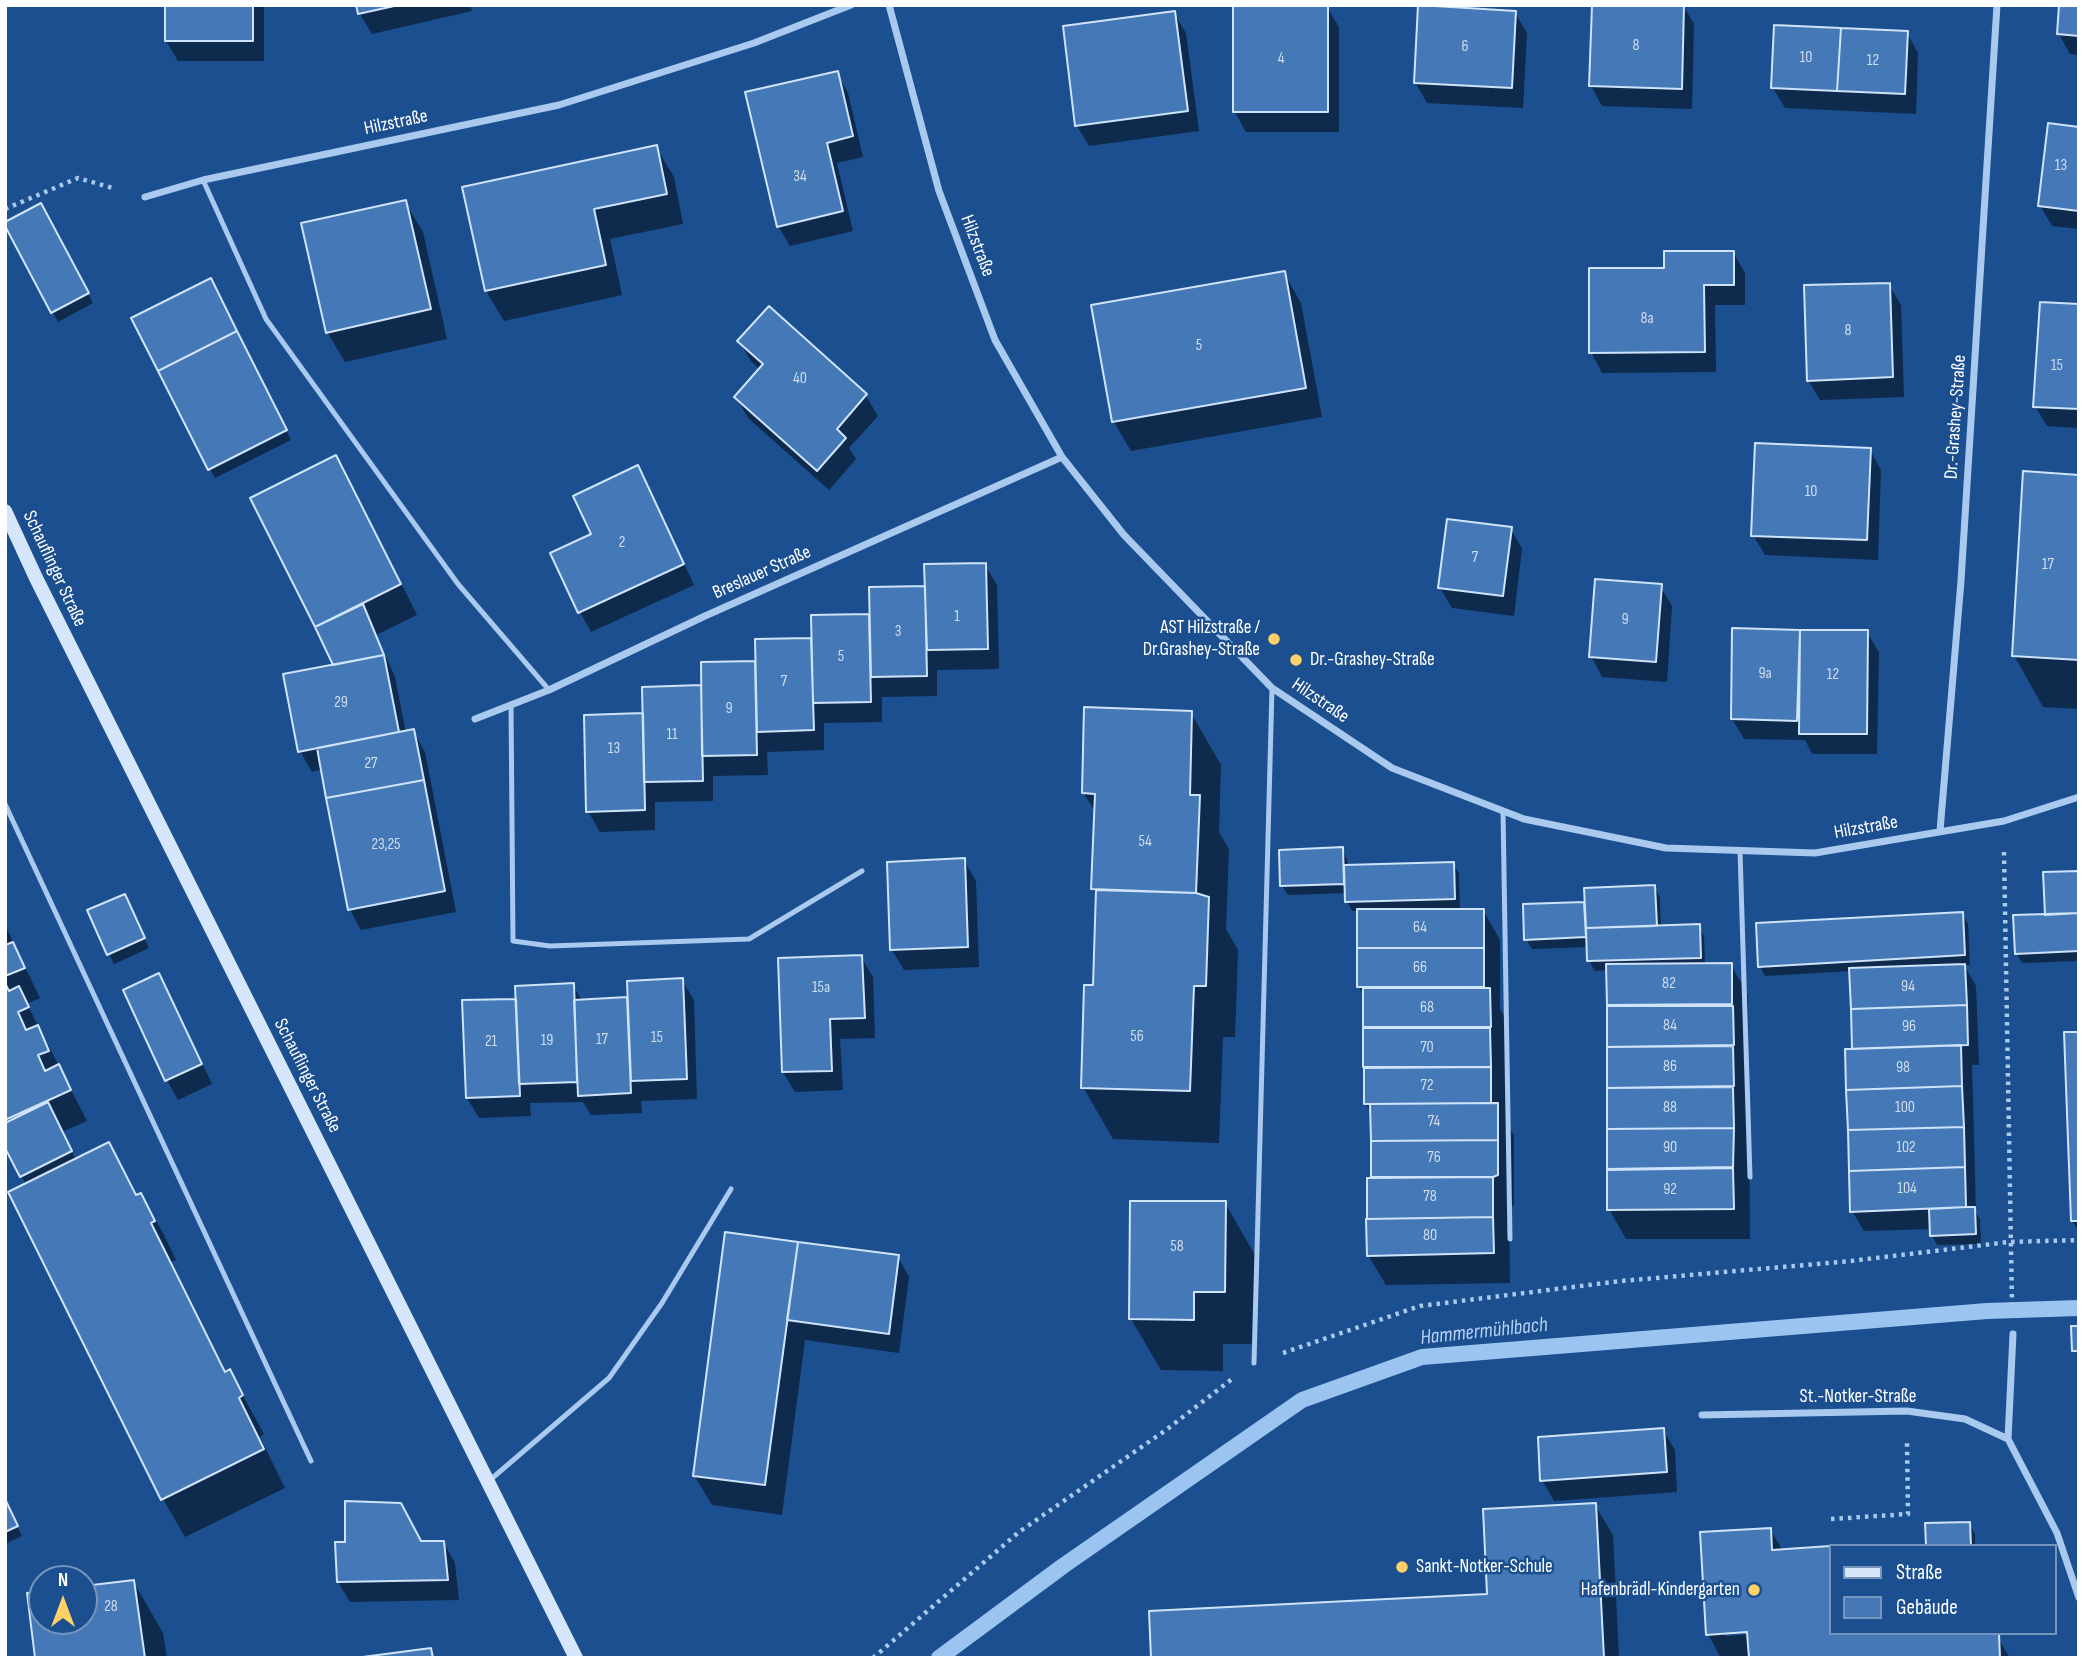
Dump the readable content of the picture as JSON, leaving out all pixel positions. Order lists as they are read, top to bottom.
{
  "streets": {
    "main road": ["Schauflinger Straße"],
    "street": [
      "Hilzstraße",
      "Dr.-Grashey-Straße",
      "Breslauer Straße",
      "St.-Notker-Straße"
    ]
  },
  "crossings": [
    ["Hilzstraße", "Dr.-Grashey-Straße"],
    ["Hilzstraße", "Breslauer Straße"]
  ],
  "water": ["Hammermühlbach"],
  "places": [
    "AST Hilzstraße / Dr.Grashey-Straße",
    "Dr.-Grashey-Straße",
    "Sankt-Notker-Schule",
    "Hafenbrädl-Kindergarten"
  ],
  "house_numbers": [
    "8",
    "6",
    "10",
    "4",
    "12",
    "13",
    "34",
    "8a",
    "8",
    "5",
    "15",
    "40",
    "10",
    "2",
    "7",
    "17",
    "1",
    "9",
    "3",
    "5",
    "9a",
    "12",
    "7",
    "29",
    "9",
    "11",
    "13",
    "27",
    "54",
    "23,25",
    "64",
    "66",
    "82",
    "94",
    "15a",
    "68",
    "84",
    "96",
    "56",
    "15",
    "17",
    "19",
    "21",
    "70",
    "86",
    "98",
    "72",
    "88",
    "100",
    "74",
    "90",
    "102",
    "76",
    "104",
    "92",
    "78",
    "80",
    "58",
    "28"
  ],
  "legend": ["Straße", "Gebäude"],
  "north": "top"
}
